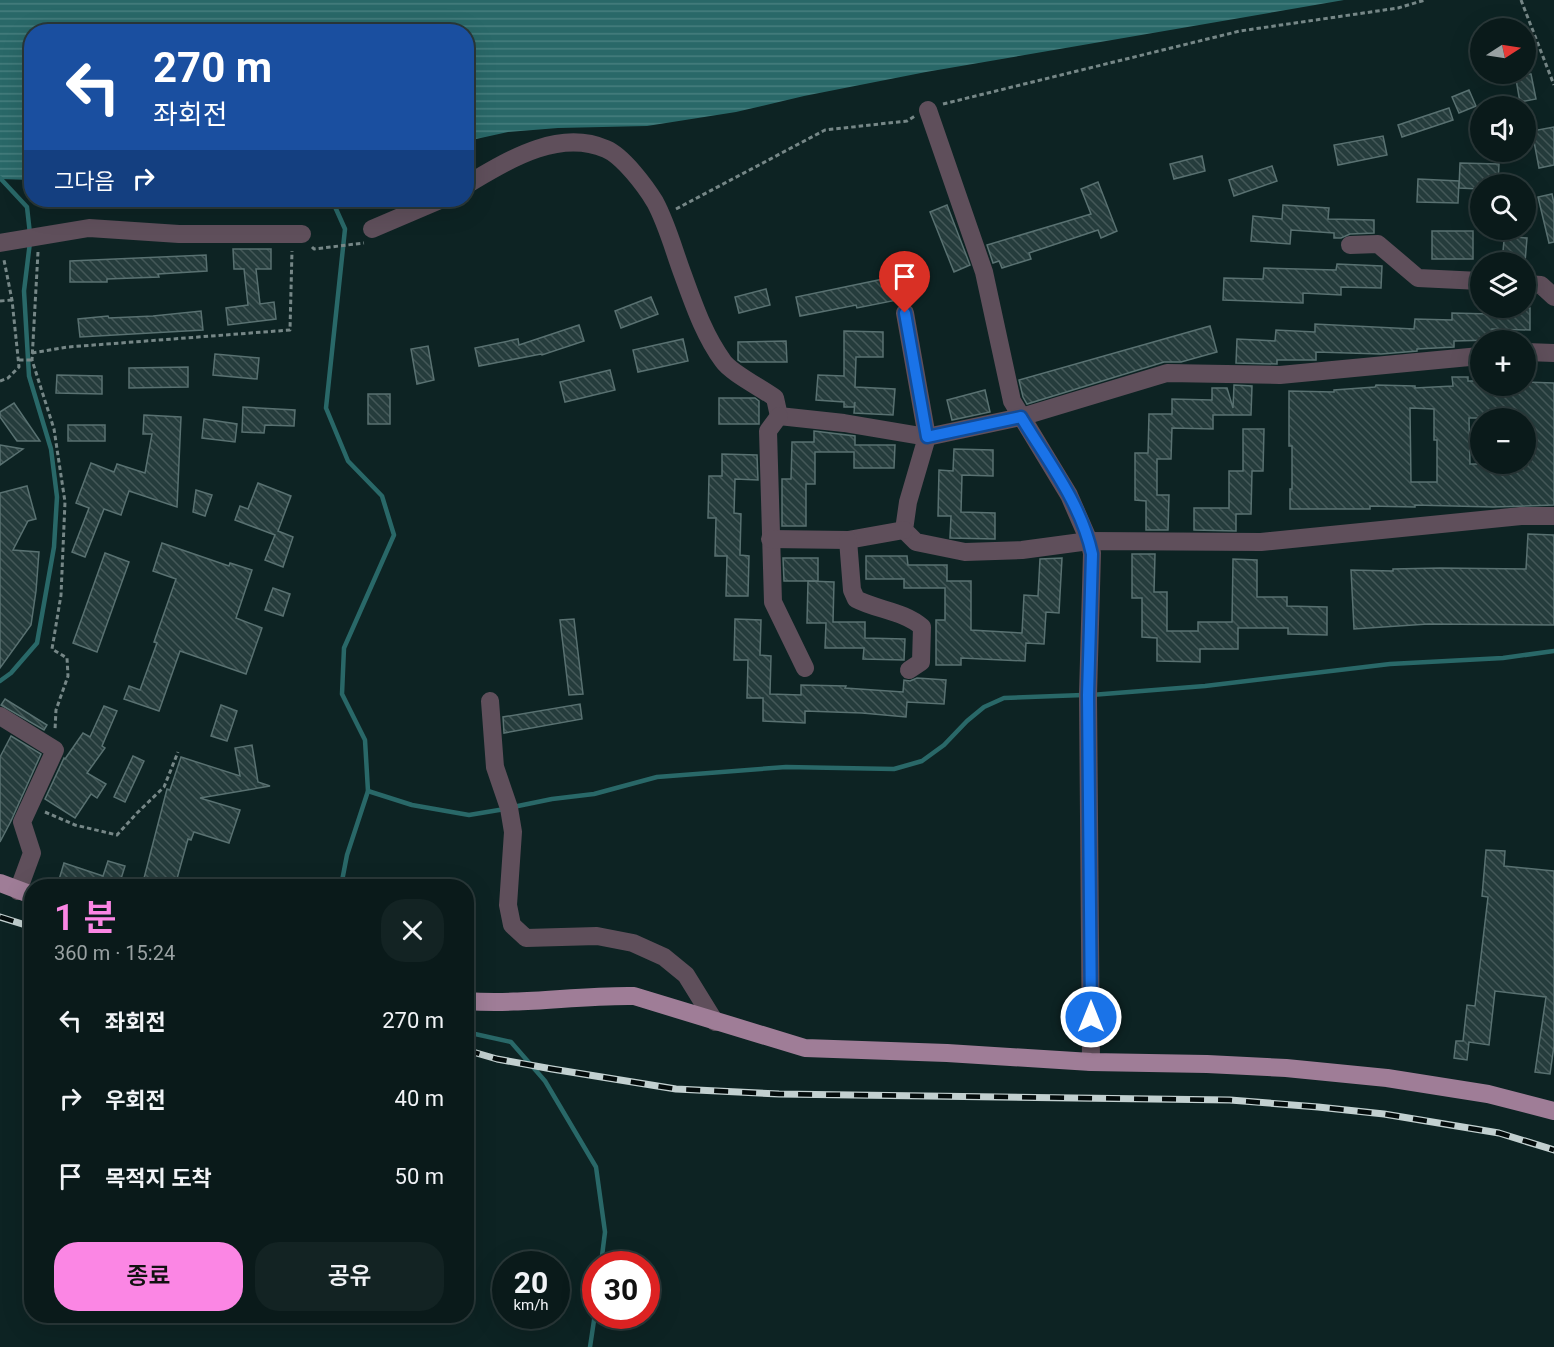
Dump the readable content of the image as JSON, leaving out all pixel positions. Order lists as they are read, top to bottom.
{
  "north": "right",
  "page": {
    "map_buttons": ["+", "−"],
    "turn": ["270 m", "좌회전"],
    "then": "그다음",
    "heading": ["1 분", "360 m · 15:24"],
    "list": [
      {
        "name": "좌회전",
        "value": "270 m"
      },
      {
        "name": "우회전",
        "value": "40 m"
      },
      {
        "name": "목적지 도착",
        "value": "50 m"
      }
    ],
    "buttons": ["종료", "공유"],
    "speed": "20 km/h",
    "limit": "30"
  }
}
